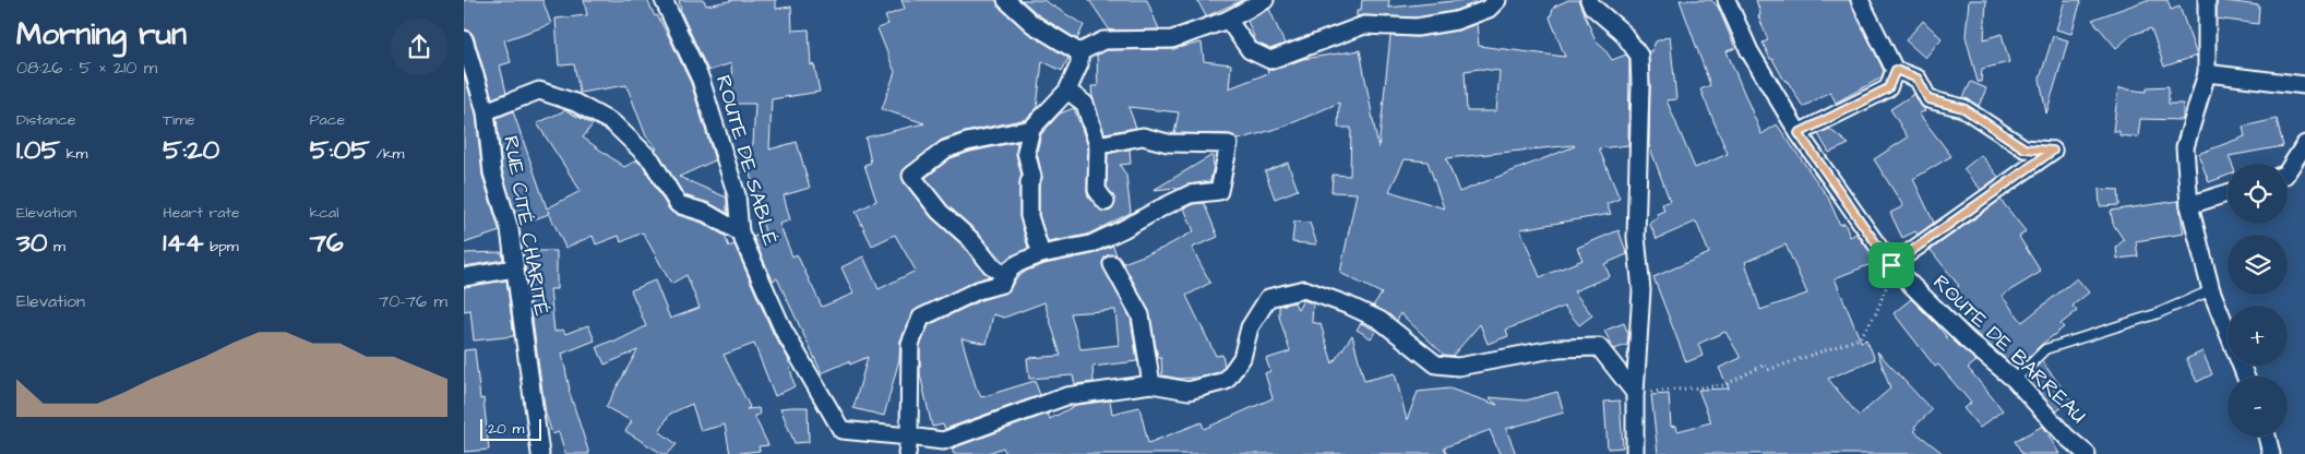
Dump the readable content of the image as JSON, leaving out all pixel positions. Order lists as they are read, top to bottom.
{
  "streets": {
    "street": ["ROUTE DE SABLÉ", "RUE CITÉ CHARITÉ", "ROUTE DE BARREAU"]
  },
  "scale_bar": "20 m",
  "page": {
    "heading": ["Morning run", "08:26 · 5 × 210 m"],
    "stats": [
      ["Distance", "1.05 km"],
      ["Time", "5:20"],
      ["Pace", "5:05 /km"],
      ["Elevation", "30 m"],
      ["Heart rate", "144 bpm"],
      ["kcal", "76"]
    ],
    "map_buttons": ["+", "−"],
    "chart": ["Elevation", "70–76 m"],
    "scale": "20 m"
  }
}
